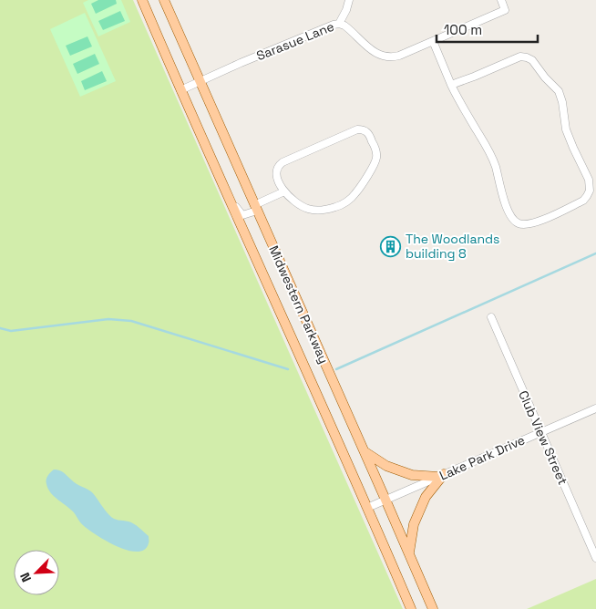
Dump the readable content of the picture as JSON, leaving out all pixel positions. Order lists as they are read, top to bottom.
{
  "streets": {
    "main road": ["Midwestern Parkway"],
    "street": ["Sarasue Lane", "Club View Street", "Lake Park Drive"]
  },
  "crossings": [
    ["Sarasue Lane", "Midwestern Parkway"],
    ["Midwestern Parkway", "Lake Park Drive"],
    ["Club View Street", "Lake Park Drive"]
  ],
  "places": {
    "building": ["The Woodlands building 8"]
  },
  "scale_bar": "100 m",
  "north": "bottom left"
}
